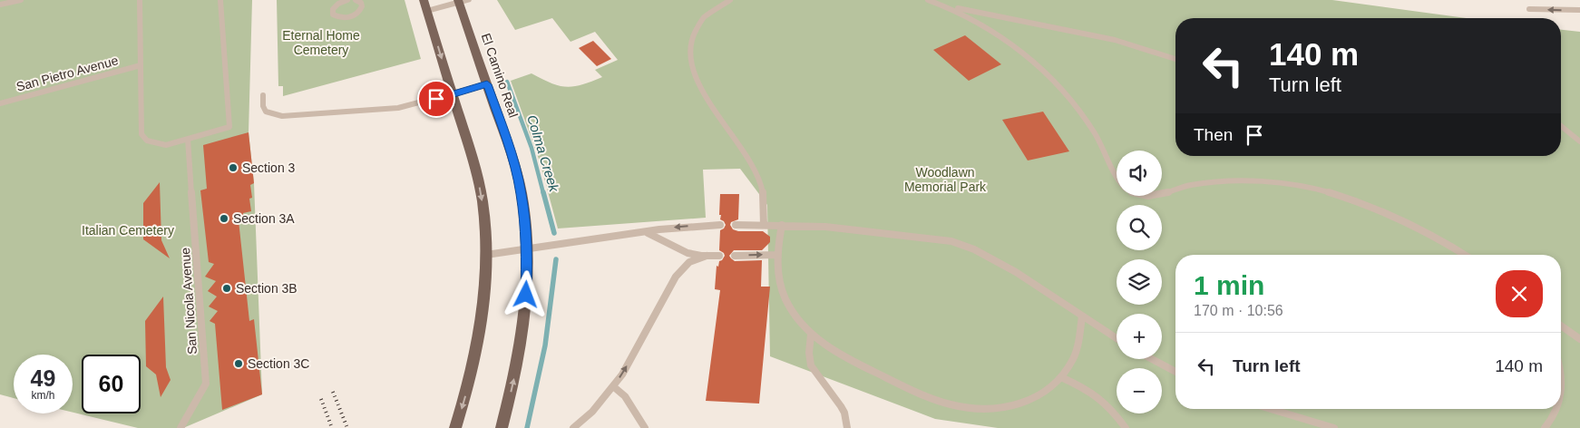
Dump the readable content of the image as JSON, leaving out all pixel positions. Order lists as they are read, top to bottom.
{
  "streets": {
    "main road": ["El Camino Real"],
    "lane": ["San Pietro Avenue", "San Nicola Avenue"]
  },
  "water": ["Colma Creek"],
  "parks": ["Eternal Home Cemetery", "Woodlawn Memorial Park", "Italian Cemetery"],
  "places": [
    "Section 3",
    "Section 3A",
    "Section 3B",
    "Section 3C"
  ],
  "page": {
    "turn": ["140 m", "Turn left"],
    "then": "Then",
    "map_buttons": ["+", "−"],
    "heading": ["1 min", "170 m · 10:56"],
    "list": [
      {
        "name": "Turn left",
        "value": "140 m"
      }
    ],
    "speed": "49 km/h",
    "limit": "60"
  }
}
